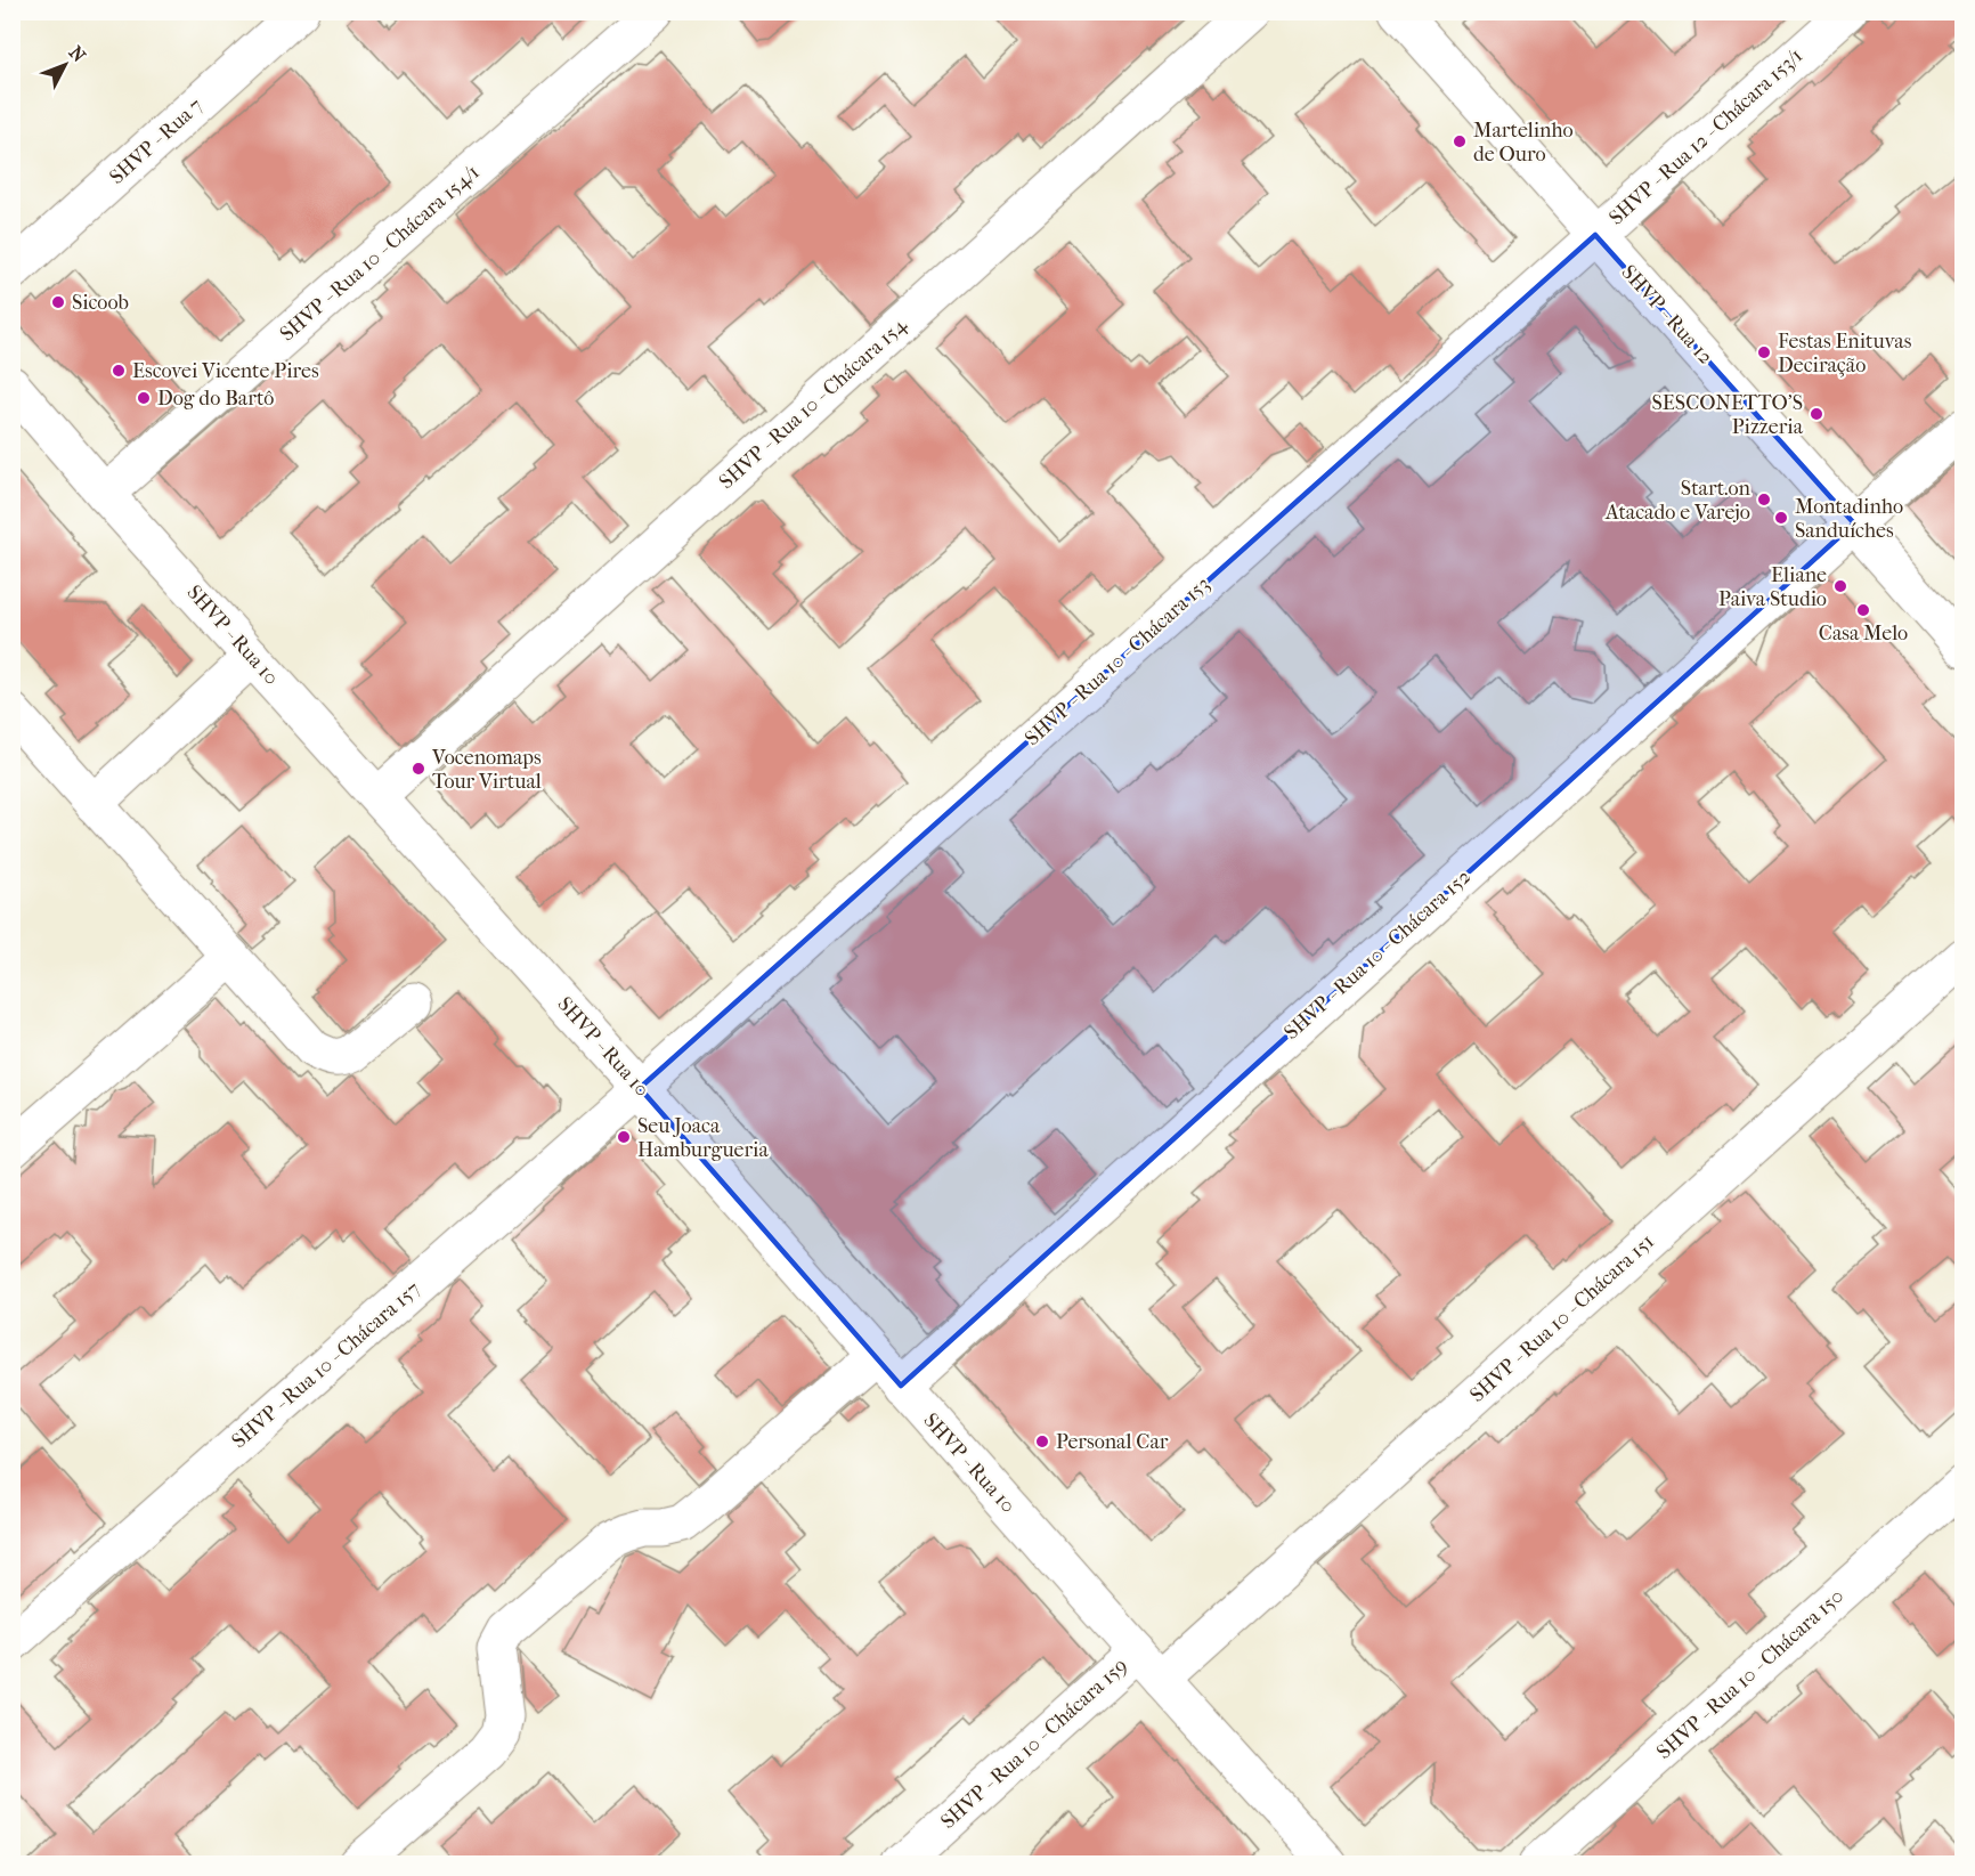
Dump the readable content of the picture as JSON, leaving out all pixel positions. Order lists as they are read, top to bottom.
{
  "streets": {
    "street": [
      "SHVP - Rua 12 - Chácara 153/1",
      "SHVP - Rua 7",
      "SHVP - Rua 10 - Chácara 154/1",
      "SHVP - Rua 12",
      "SHVP - Rua 10 - Chácara 154",
      "SHVP - Rua 10",
      "SHVP - Rua 10 - Chácara 153",
      "SHVP - Rua 10 - Chácara 152",
      "SHVP - Rua 10 - Chácara 151",
      "SHVP - Rua 10 - Chácara 157",
      "SHVP - Rua 10 - Chácara 150",
      "SHVP - Rua 10 - Chácara 159"
    ]
  },
  "crossings": [
    ["SHVP - Rua 12 - Chácara 153/1", "SHVP - Rua 12"],
    ["SHVP - Rua 12 - Chácara 153/1", "SHVP - Rua 10 - Chácara 153"],
    ["SHVP - Rua 10 - Chácara 154/1", "SHVP - Rua 10"],
    ["SHVP - Rua 12", "SHVP - Rua 10 - Chácara 153"],
    ["SHVP - Rua 12", "SHVP - Rua 10 - Chácara 152"],
    ["SHVP - Rua 10 - Chácara 154", "SHVP - Rua 10"],
    ["SHVP - Rua 10", "SHVP - Rua 10 - Chácara 153"],
    ["SHVP - Rua 10", "SHVP - Rua 10 - Chácara 152"],
    ["SHVP - Rua 10", "SHVP - Rua 10 - Chácara 151"],
    ["SHVP - Rua 10", "SHVP - Rua 10 - Chácara 157"],
    ["SHVP - Rua 10", "SHVP - Rua 10 - Chácara 159"],
    ["SHVP - Rua 10 - Chácara 153", "SHVP - Rua 10 - Chácara 157"]
  ],
  "places": [
    "Martelinho de Ouro",
    "Sicoob",
    "Festas Enituvas Deciração",
    "Escovei Vicente Pires",
    "Dog do Bartô",
    "SESCONETTO'S Pizzeria",
    "Start.on Atacado e Varejo",
    "Montadinho Sanduíches",
    "Eliane Paiva Studio",
    "Casa Melo",
    "Vocenomaps Tour Virtual",
    "Seu Joaca Hamburgueria",
    "Personal Car"
  ],
  "north": "top right"
}
